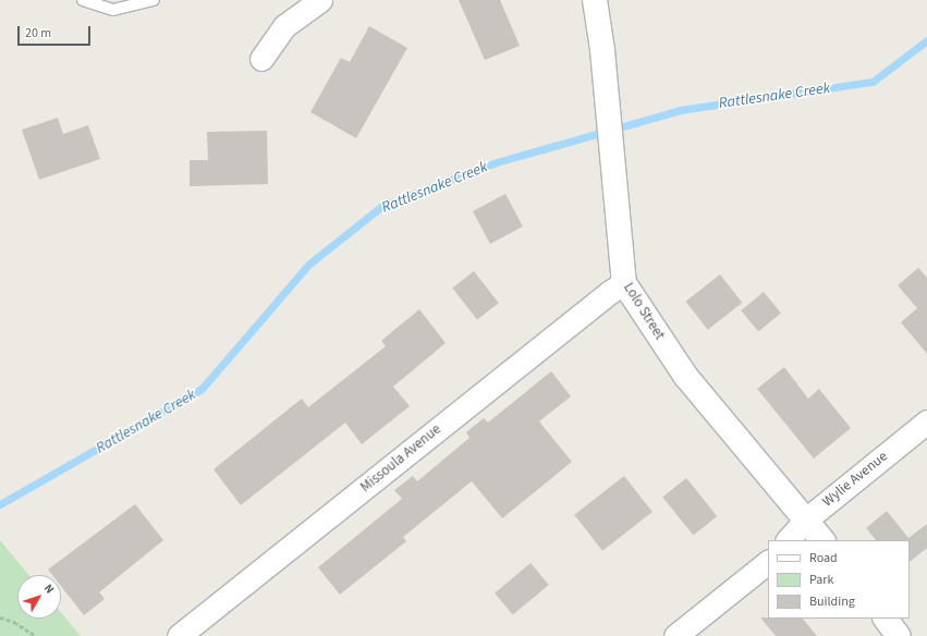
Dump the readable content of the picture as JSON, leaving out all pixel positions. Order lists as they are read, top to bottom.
{
  "streets": {
    "street": ["Lolo Street", "Missoula Avenue", "Wylie Avenue"]
  },
  "crossings": [
    ["Lolo Street", "Missoula Avenue"],
    ["Lolo Street", "Wylie Avenue"]
  ],
  "water": ["Rattlesnake Creek"],
  "legend": ["Road", "Park", "Building"],
  "scale_bar": "20 m",
  "north": "top right"
}
